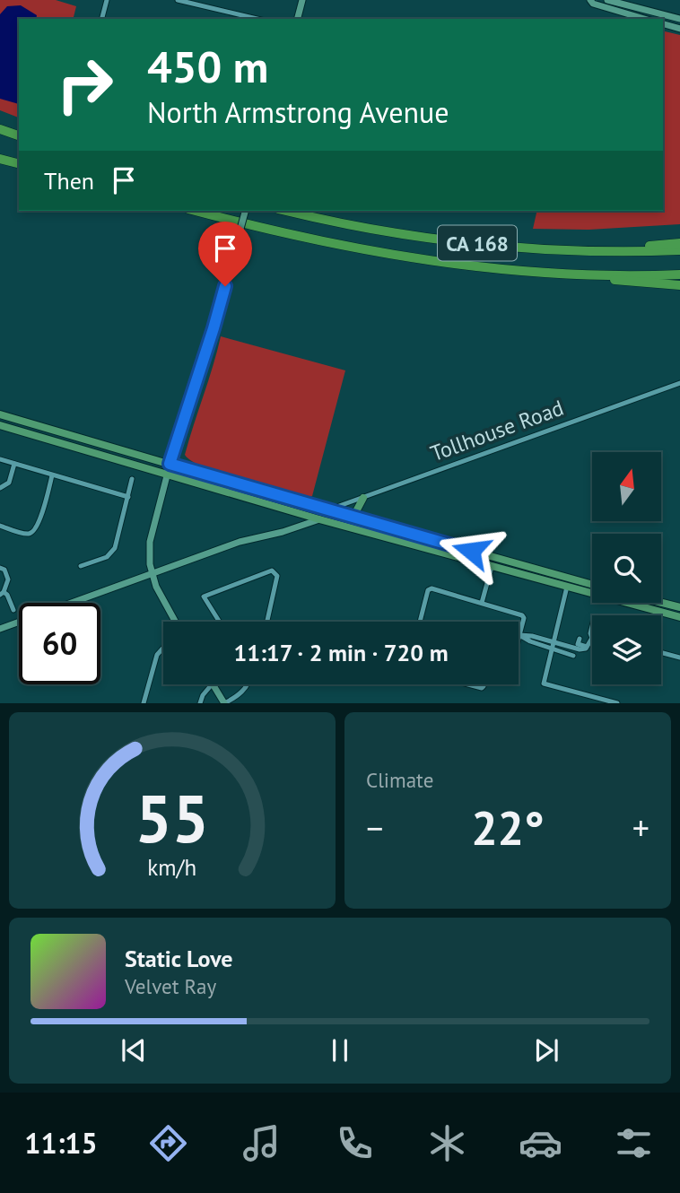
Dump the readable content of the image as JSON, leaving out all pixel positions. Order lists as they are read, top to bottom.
{
  "streets": {
    "highway": ["CA 168"],
    "street": ["Tollhouse Road"]
  },
  "north": "top",
  "page": {
    "turn": ["450 m", "North Armstrong Avenue"],
    "then": "Then",
    "limit": "60",
    "trip": "11:17 · 2 min · 720 m",
    "tile": "Climate",
    "heat": ["−", "22°", "+"],
    "song": ["Static Love", "Velvet Ray"],
    "tabs": "11:15",
    "gauge": ["55", "km/h"]
  }
}
